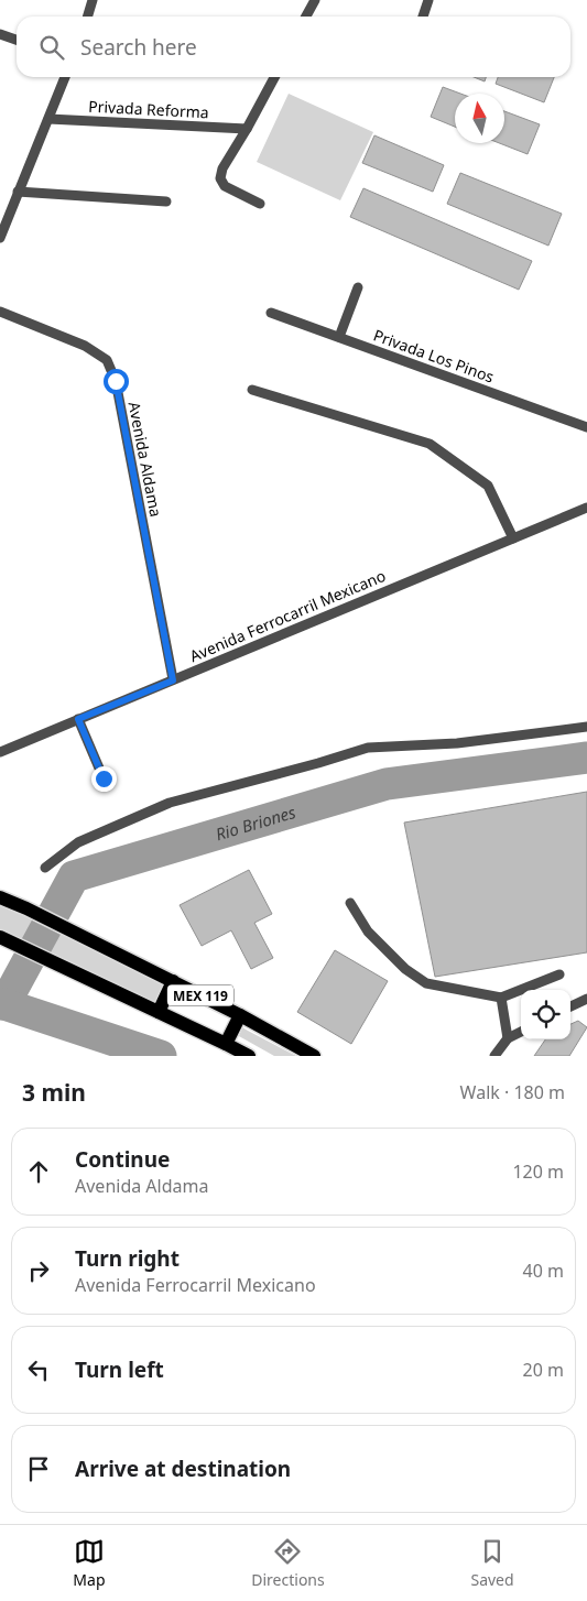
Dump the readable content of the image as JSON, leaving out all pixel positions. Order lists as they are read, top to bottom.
{
  "streets": {
    "main road": ["MEX 119"],
    "street": [
      "Privada Reforma",
      "Privada Los Pinos",
      "Avenida Aldama",
      "Avenida Ferrocarril Mexicano"
    ]
  },
  "crossings": [
    ["Avenida Aldama", "Avenida Ferrocarril Mexicano"]
  ],
  "water": ["Rio Briones"],
  "north": "top",
  "page": {
    "search": "Search here",
    "heading": ["3 min", "Walk · 180 m"],
    "list": [
      ["Continue", "Avenida Aldama", "120 m"],
      ["Turn right", "Avenida Ferrocarril Mexicano", "40 m"],
      ["Turn left", "20 m"],
      "Arrive at destination"
    ],
    "nav": ["Map", "Directions", "Saved"]
  }
}
